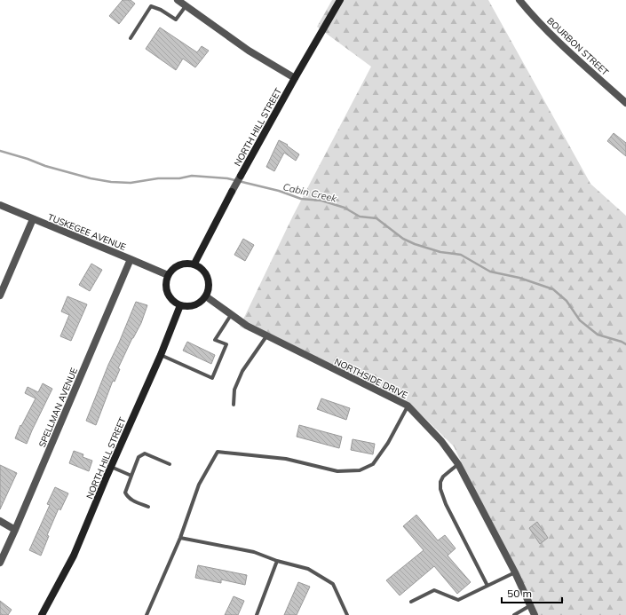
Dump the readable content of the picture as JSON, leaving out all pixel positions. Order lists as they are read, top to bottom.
{
  "streets": {
    "street": [
      "BOURBON STREET",
      "NORTH HILL STREET",
      "TUSKEGEE AVENUE",
      "NORTHSIDE DRIVE",
      "SPELLMAN AVENUE"
    ]
  },
  "crossings": [
    ["NORTH HILL STREET", "TUSKEGEE AVENUE"],
    ["NORTH HILL STREET", "NORTHSIDE DRIVE"],
    ["TUSKEGEE AVENUE", "NORTHSIDE DRIVE"],
    ["TUSKEGEE AVENUE", "SPELLMAN AVENUE"]
  ],
  "water": ["Cabin Creek"],
  "scale_bar": "50 m"
}
